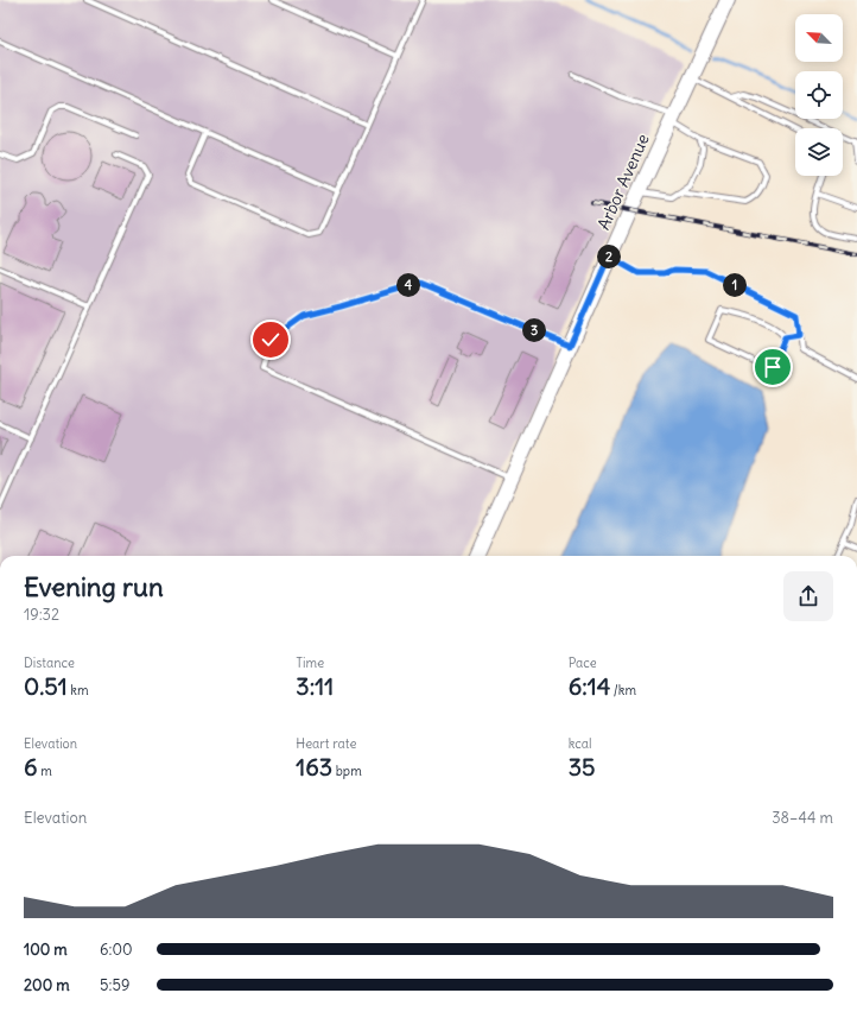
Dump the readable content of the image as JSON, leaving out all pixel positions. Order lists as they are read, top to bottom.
{
  "streets": {
    "street": ["Arbor Avenue"]
  },
  "north": "top left",
  "page": {
    "pins": [
      "2",
      "1",
      "4",
      "3"
    ],
    "heading": ["Evening run", "19:32"],
    "stats": [
      ["Distance", "0.51 km"],
      ["Time", "3:11"],
      ["Pace", "6:14 /km"],
      ["Elevation", "6 m"],
      ["Heart rate", "163 bpm"],
      ["kcal", "35"]
    ],
    "chart": ["Elevation", "38–44 m"],
    "list": [
      {
        "name": "100 m",
        "note": "6:00"
      },
      {
        "name": "200 m",
        "note": "5:59"
      }
    ]
  }
}
